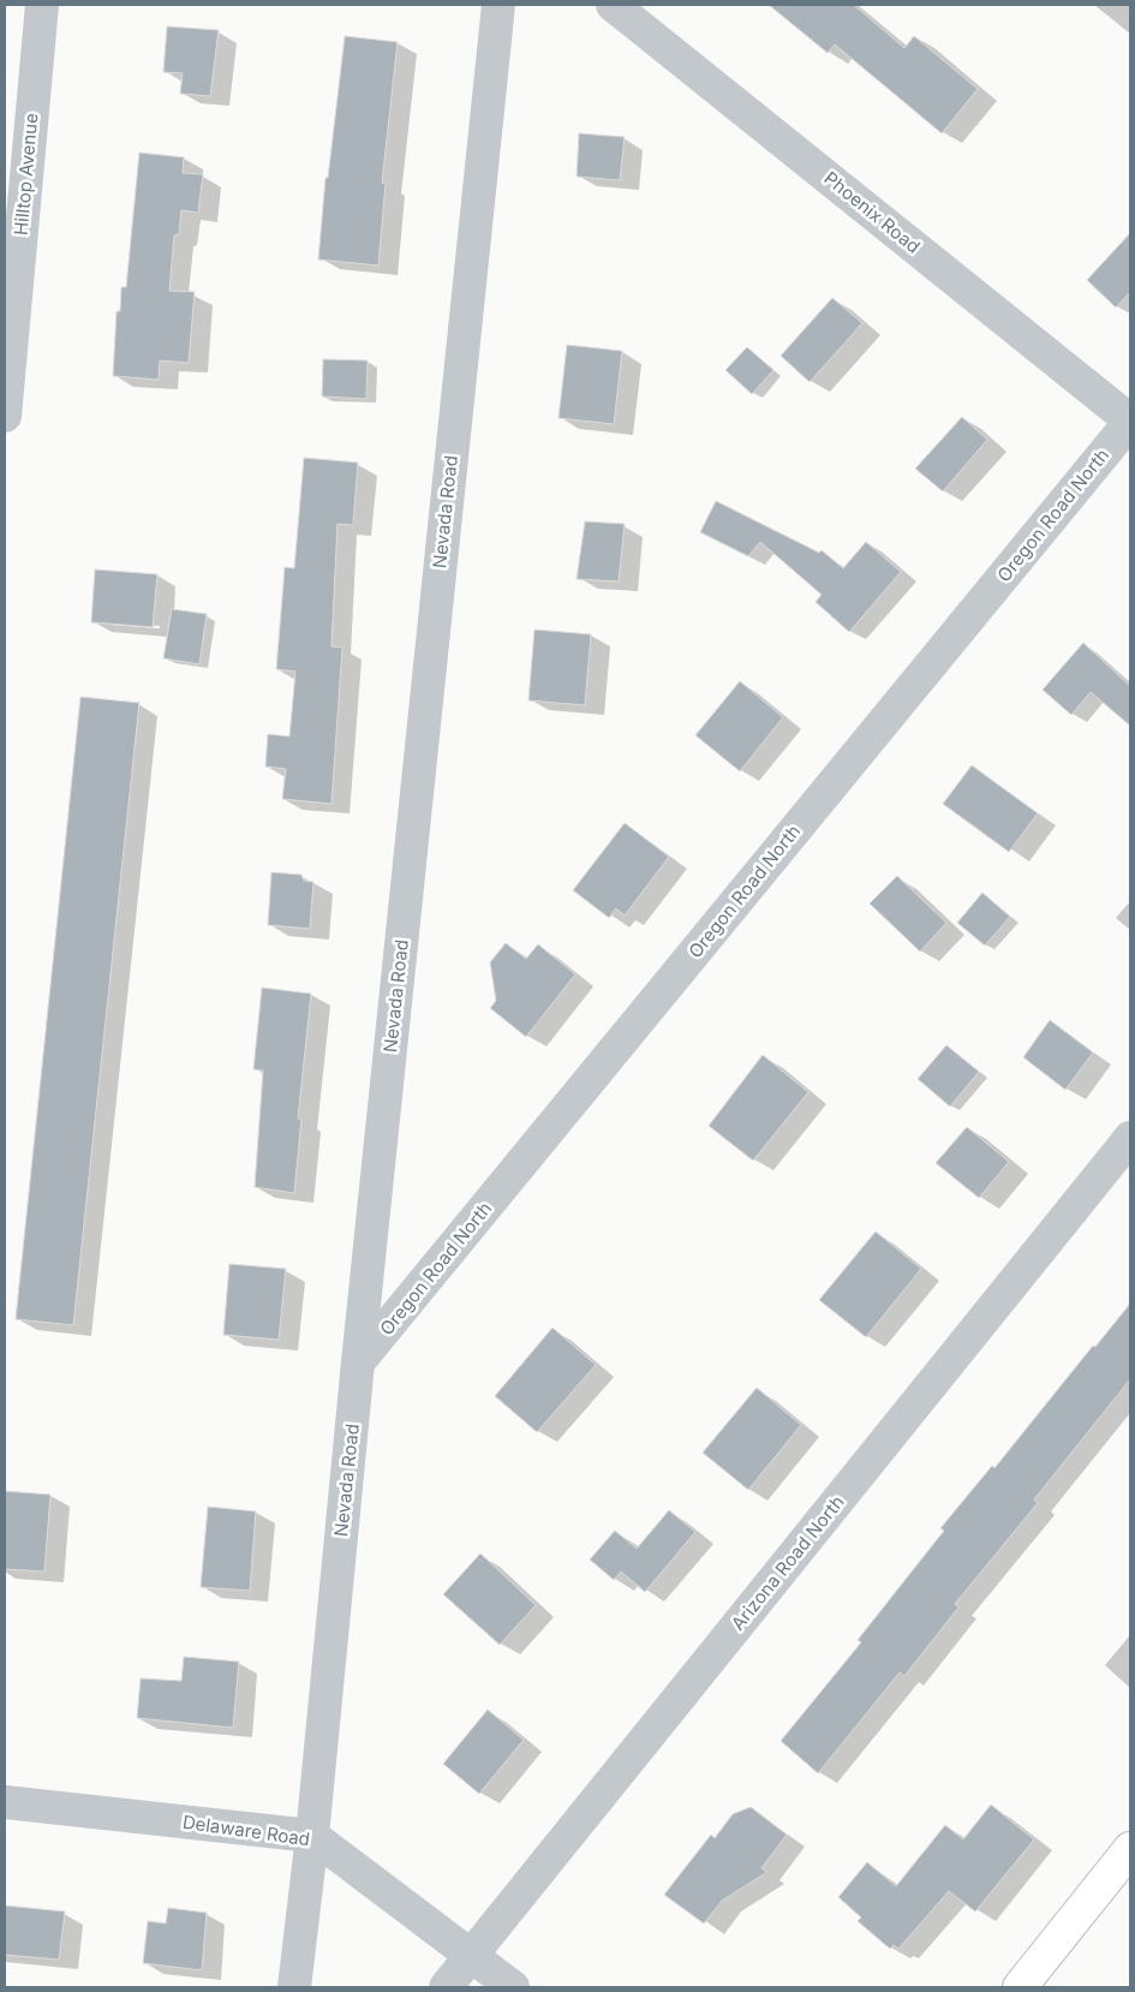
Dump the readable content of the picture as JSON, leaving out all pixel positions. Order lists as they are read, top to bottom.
{
  "streets": {
    "street": [
      "Hilltop Avenue",
      "Phoenix Road",
      "Nevada Road",
      "Oregon Road North",
      "Arizona Road North",
      "Delaware Road"
    ]
  },
  "crossings": [
    ["Phoenix Road", "Oregon Road North"],
    ["Nevada Road", "Oregon Road North"],
    ["Nevada Road", "Delaware Road"],
    ["Arizona Road North", "Delaware Road"]
  ]
}
